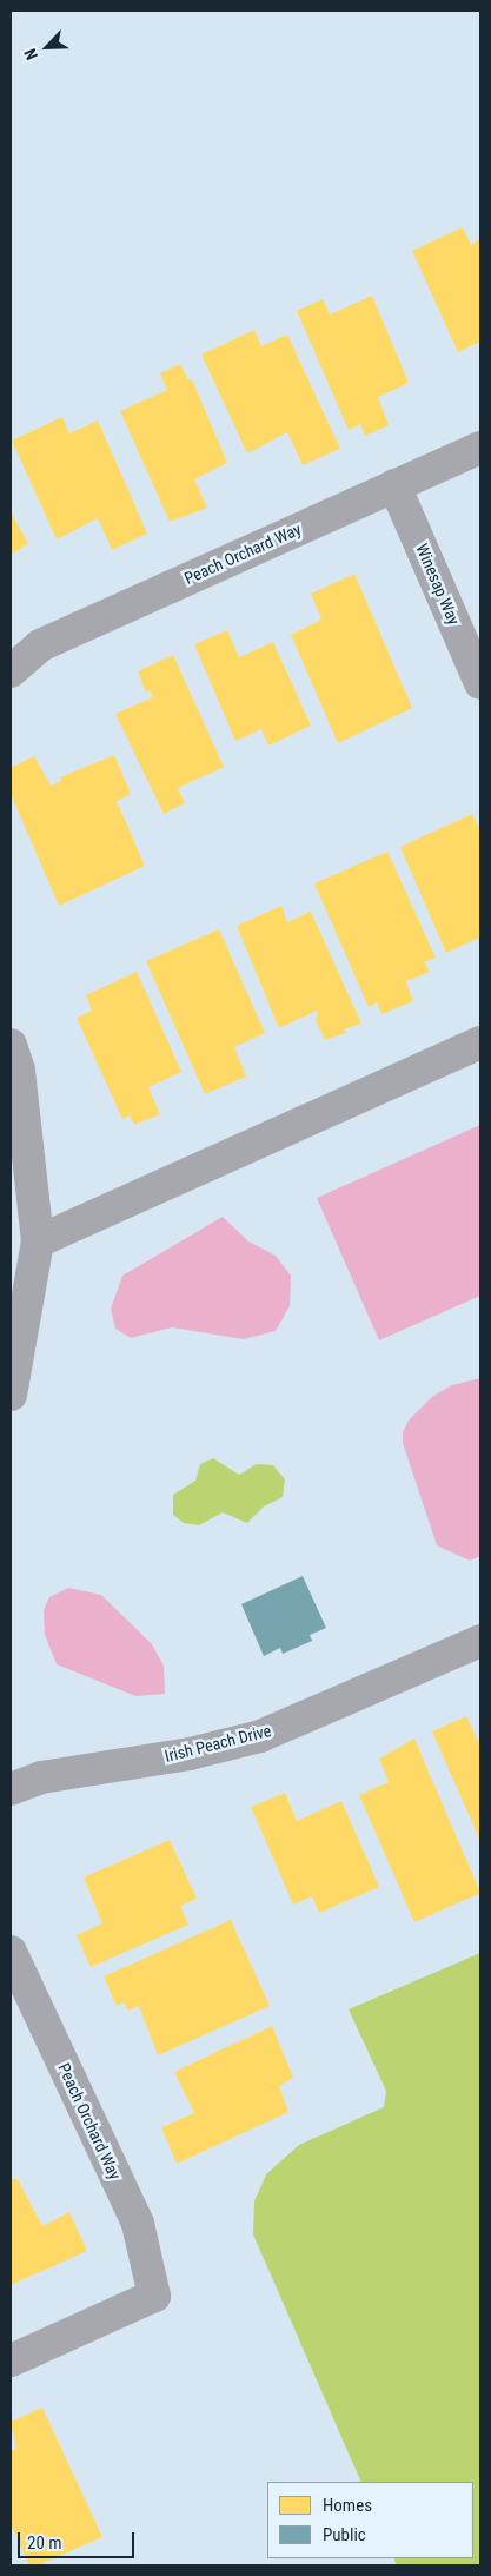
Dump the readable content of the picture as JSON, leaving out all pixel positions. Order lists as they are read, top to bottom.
{
  "streets": {
    "street": ["Peach Orchard Way", "Winesap Way", "Irish Peach Drive"]
  },
  "crossings": [
    ["Peach Orchard Way", "Winesap Way"]
  ],
  "legend": ["Homes", "Public"],
  "scale_bar": "20 m",
  "north": "bottom left"
}
